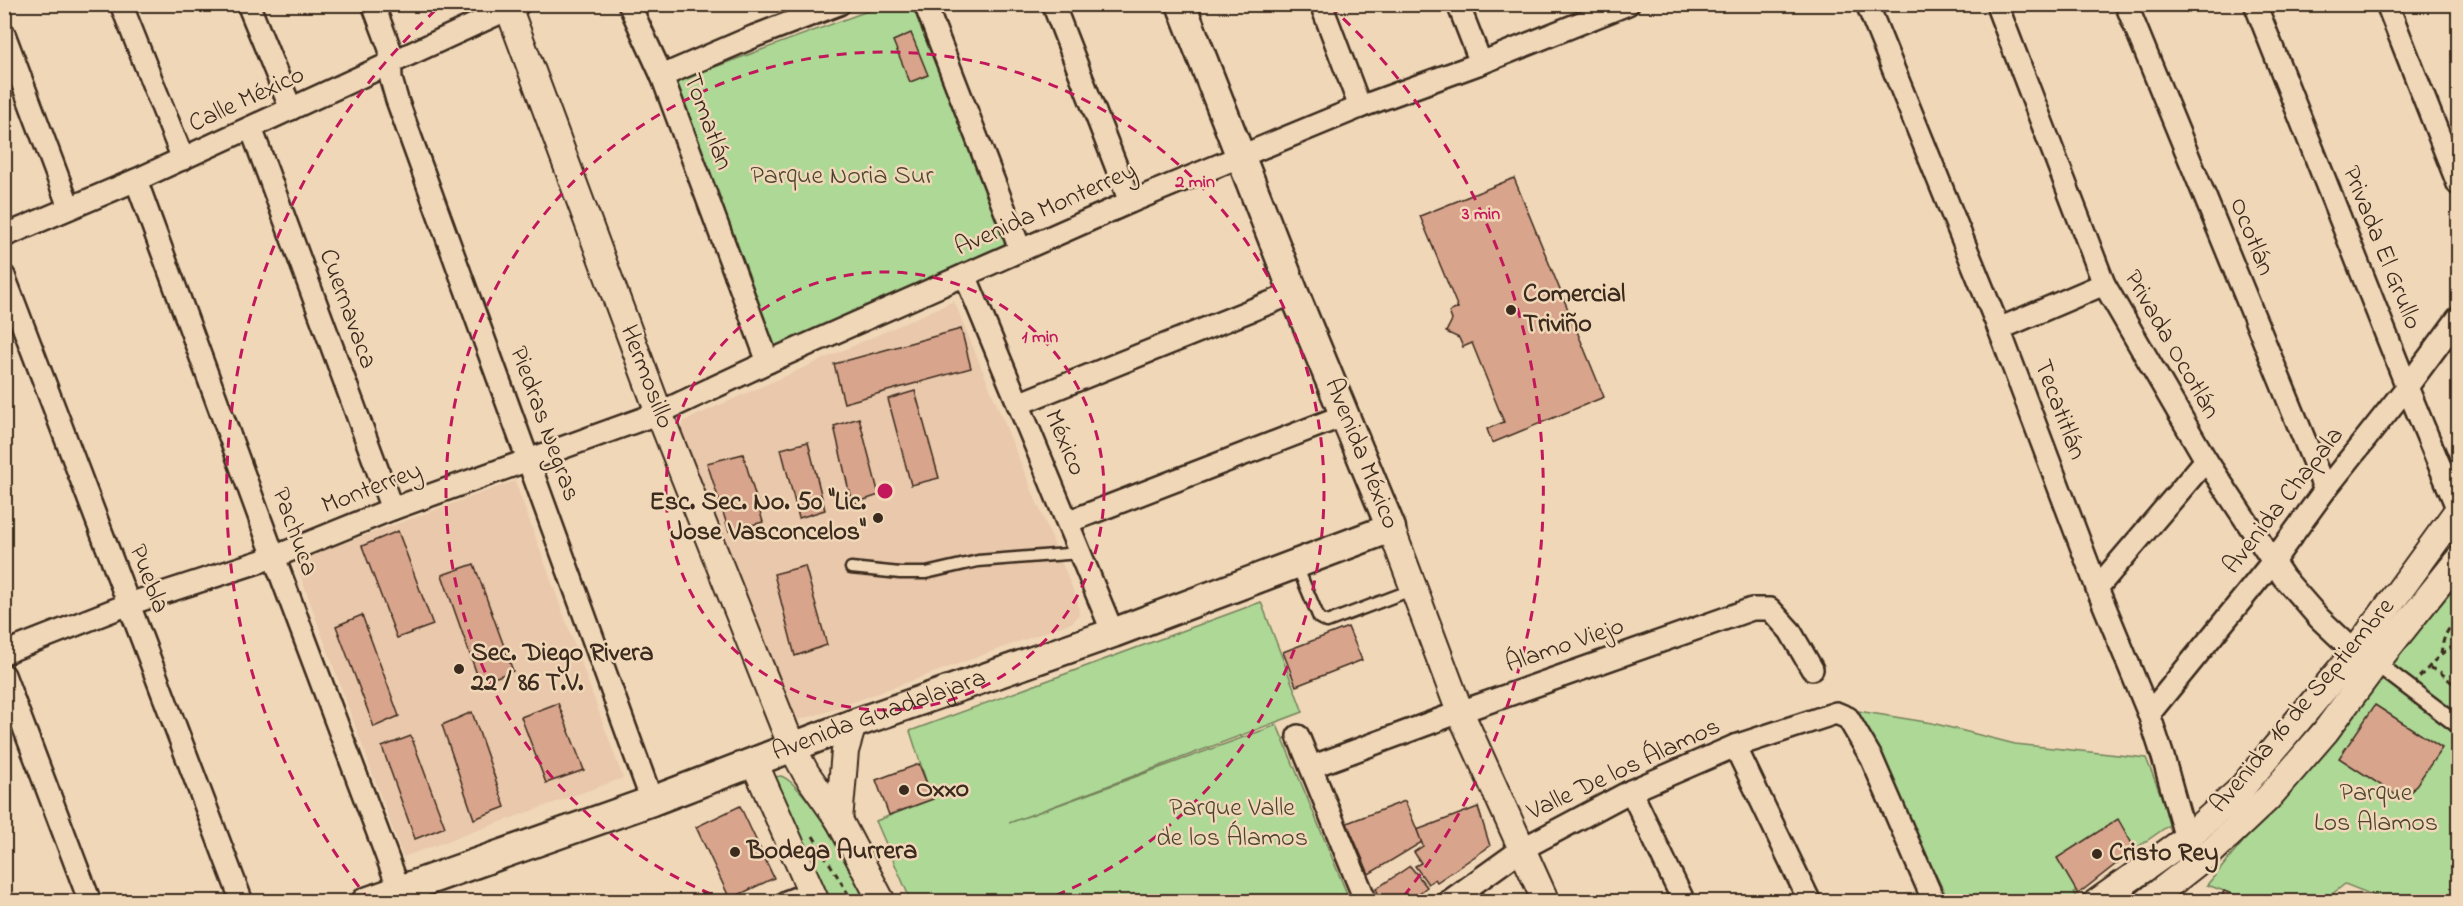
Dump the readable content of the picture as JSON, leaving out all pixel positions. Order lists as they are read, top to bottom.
{
  "streets": {
    "main road": ["Avenida México", "Avenida Guadalajara"],
    "street": [
      "Calle México",
      "Tomatlán",
      "Avenida Monterrey",
      "Ocotlán",
      "Privada El Grullo",
      "Cuernavaca",
      "Privada Ocotlán",
      "Hermosillo",
      "Tecatitlán",
      "Piedras Negras",
      "México",
      "Monterrey",
      "Avenida Chapala",
      "Pachuca",
      "Puebla",
      "Álamo Viejo",
      "Avenida 16 de Septiembre",
      "Valle De los Álamos"
    ]
  },
  "crossings": [
    ["Calle México", "Cuernavaca"],
    ["Calle México", "Hermosillo"],
    ["Calle México", "Piedras Negras"],
    ["Calle México", "Pachuca"],
    ["Tomatlán", "Avenida Monterrey"],
    ["Avenida Monterrey", "Hermosillo"],
    ["Avenida Monterrey", "México"],
    ["Avenida Monterrey", "Avenida México"],
    ["Avenida Monterrey", "Monterrey"],
    ["Ocotlán", "Avenida Chapala"],
    ["Privada El Grullo", "Avenida Chapala"],
    ["Privada El Grullo", "Avenida 16 de Septiembre"],
    ["Cuernavaca", "Monterrey"],
    ["Privada Ocotlán", "Avenida Chapala"],
    ["Privada Ocotlán", "Avenida 16 de Septiembre"],
    ["Hermosillo", "Monterrey"],
    ["Hermosillo", "Avenida Guadalajara"],
    ["Tecatitlán", "Avenida Chapala"],
    ["Tecatitlán", "Avenida 16 de Septiembre"],
    ["Piedras Negras", "Monterrey"],
    ["Piedras Negras", "Avenida Guadalajara"],
    ["México", "Avenida Guadalajara"],
    ["Avenida México", "Álamo Viejo"],
    ["Avenida México", "Avenida Guadalajara"],
    ["Avenida México", "Valle De los Álamos"],
    ["Monterrey", "Pachuca"],
    ["Monterrey", "Puebla"],
    ["Pachuca", "Avenida Guadalajara"]
  ],
  "parks": ["Parque Noria Sur", "Parque Los Alamos", "Parque Valle de los Álamos"],
  "places": [
    "Comercial Triviño",
    "Esc. Sec. No. 50 \"Lic. Jose Vasconcelos\"",
    "Sec. Diego Rivera 22 / 86 T.V.",
    "Oxxo",
    "Bodega Aurrera",
    "Cristo Rey"
  ],
  "rings": ["2 min", "3 min", "1 min"]
}
